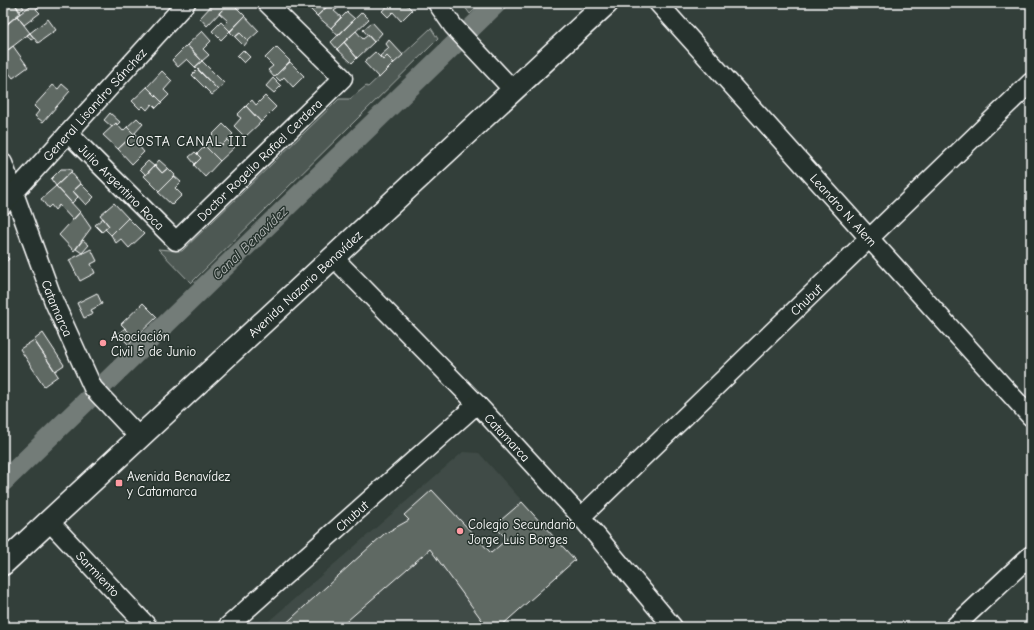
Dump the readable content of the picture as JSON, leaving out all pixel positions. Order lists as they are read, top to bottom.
{
  "streets": {
    "main road": ["Avenida Nazario Benavídez"],
    "street": [
      "General Lisandro Sánchez",
      "Doctor Rogelio Rafael Cerdera",
      "Julio Argentino Roca",
      "Leandro N. Alem",
      "Chubut",
      "Catamarca",
      "Sarmiento"
    ]
  },
  "crossings": [
    ["General Lisandro Sánchez", "Julio Argentino Roca"],
    ["General Lisandro Sánchez", "Catamarca"],
    ["Doctor Rogelio Rafael Cerdera", "Julio Argentino Roca"],
    ["Leandro N. Alem", "Chubut"],
    ["Avenida Nazario Benavídez", "Catamarca"],
    ["Avenida Nazario Benavídez", "Sarmiento"],
    ["Chubut", "Catamarca"]
  ],
  "districts": ["COSTA CANAL III"],
  "water": ["Canal Benavídez"],
  "places": {
    "other": ["Asociación Civil 5 de Junio", "Colegio Secundario Jorge Luis Borges"],
    "transit": ["Avenida Benavídez y Catamarca"]
  }
}
